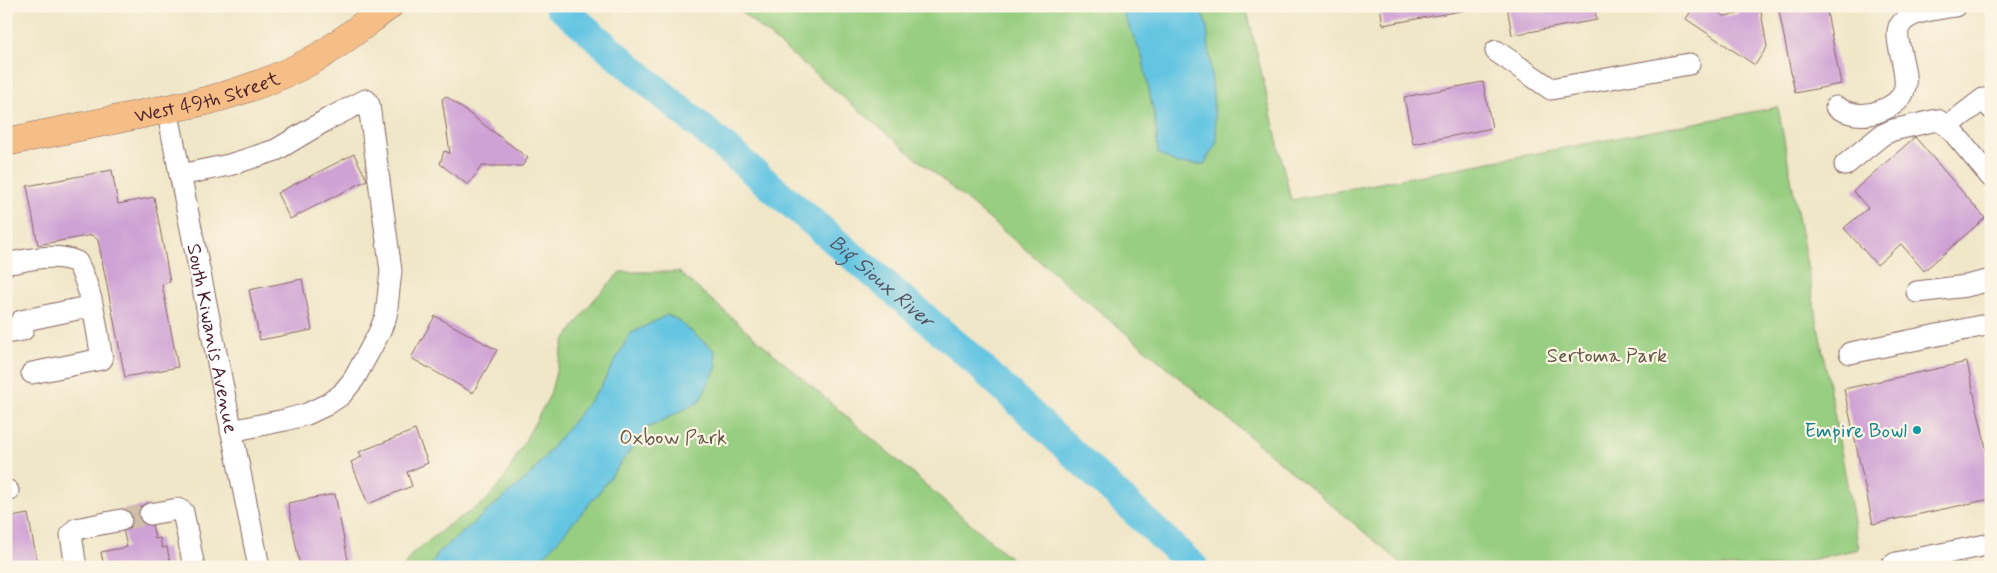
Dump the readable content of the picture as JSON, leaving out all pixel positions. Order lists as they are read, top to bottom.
{
  "streets": {
    "main road": ["West 49th Street"],
    "street": ["South Kiwanis Avenue"]
  },
  "crossings": [
    ["West 49th Street", "South Kiwanis Avenue"]
  ],
  "water": ["Big Sioux River"],
  "parks": ["Sertoma Park", "Oxbow Park"],
  "places": ["Empire Bowl"]
}
